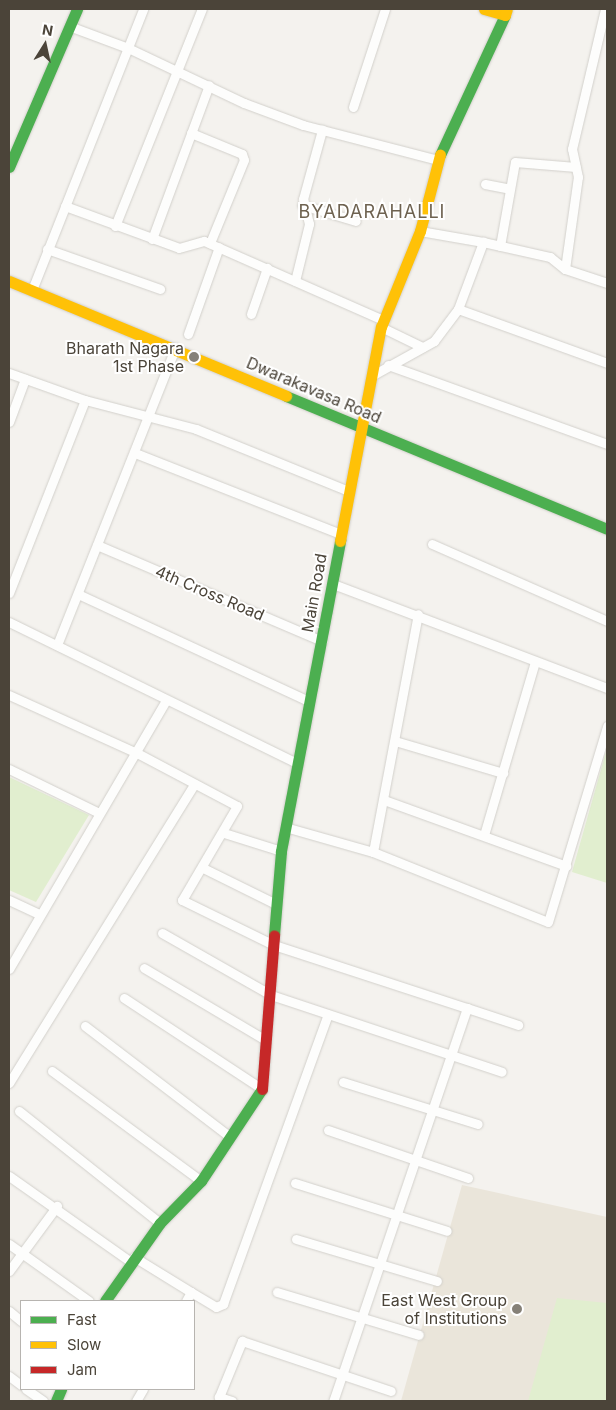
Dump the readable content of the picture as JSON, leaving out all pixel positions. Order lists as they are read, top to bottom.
{
  "streets": {
    "street": ["Dwarakavasa Road", "4th Cross Road", "Main Road"]
  },
  "crossings": [
    ["Dwarakavasa Road", "Main Road"],
    ["4th Cross Road", "Main Road"]
  ],
  "districts": ["BYADARAHALLI"],
  "places": ["Bharath Nagara 1st Phase", "East West Group of Institutions"],
  "legend": ["Fast", "Slow", "Jam"],
  "north": "top"
}
